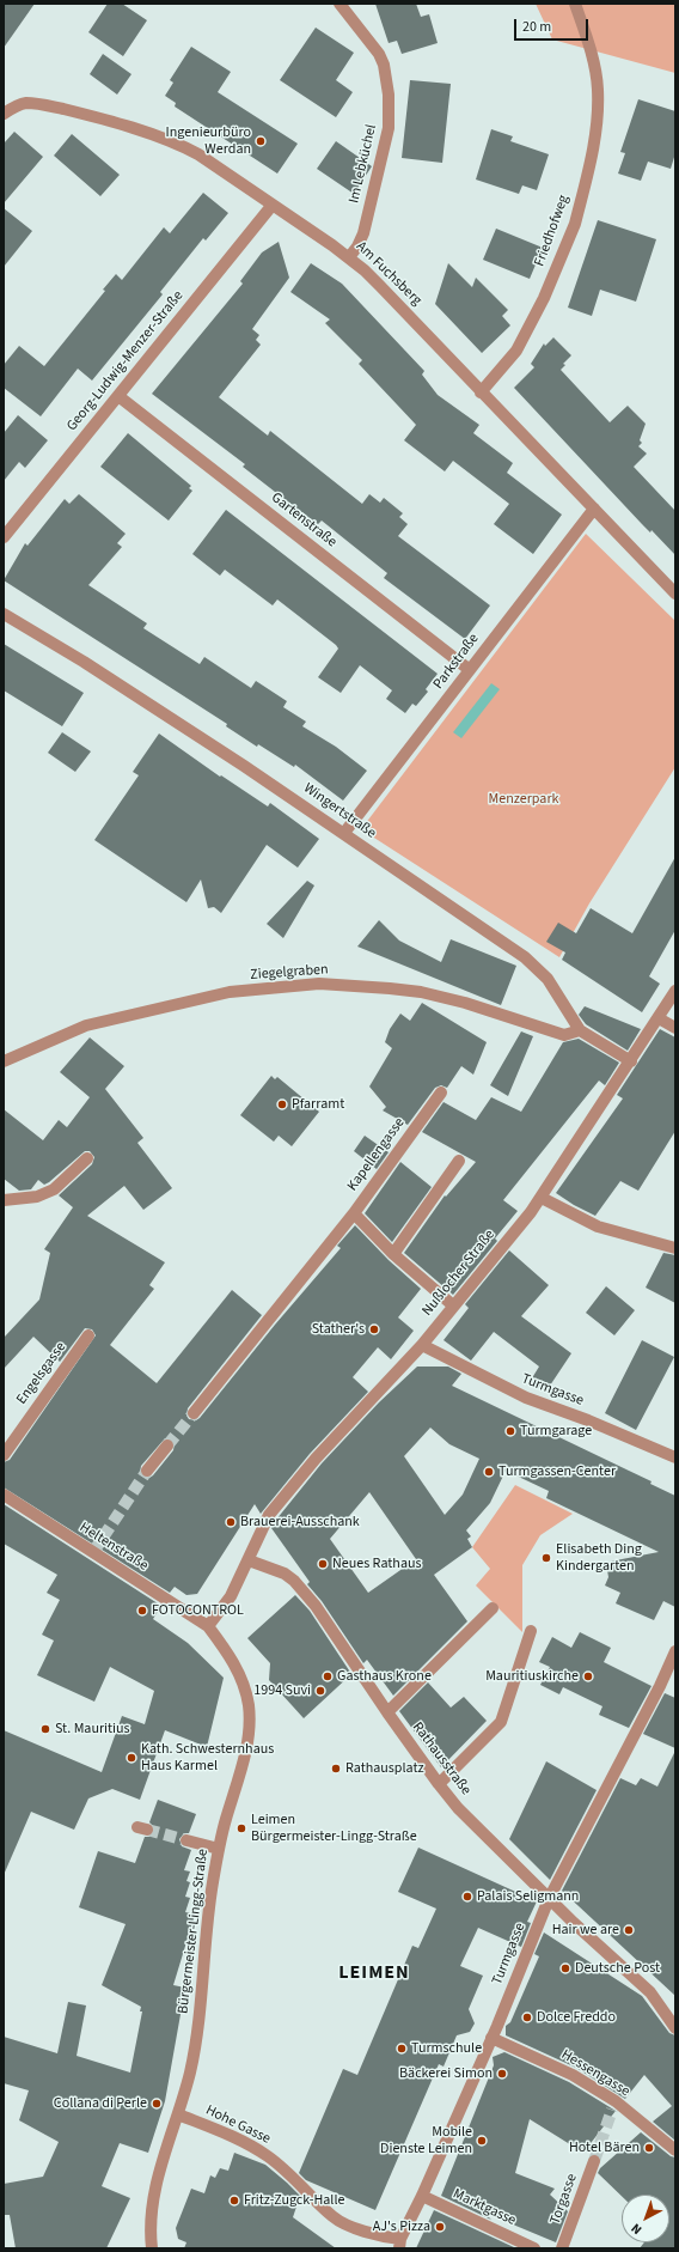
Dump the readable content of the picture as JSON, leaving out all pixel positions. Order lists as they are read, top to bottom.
{
  "streets": {
    "street": [
      "Im Lebküchel",
      "Friedhofweg",
      "Am Fuchsberg",
      "Georg-Ludwig-Menzer-Straße",
      "Gartenstraße",
      "Parkstraße",
      "Wingertstraße",
      "Ziegelgraben",
      "Kapellengasse",
      "Nußlocher Straße",
      "Engelsgasse",
      "Turmgasse",
      "Heltenstraße",
      "Rathausstraße",
      "Bürgermeister-Lingg-Straße",
      "Hessengasse",
      "Hohe Gasse",
      "Torgasse",
      "Marktgasse"
    ]
  },
  "crossings": [
    ["Im Lebküchel", "Am Fuchsberg"],
    ["Friedhofweg", "Am Fuchsberg"],
    ["Am Fuchsberg", "Georg-Ludwig-Menzer-Straße"],
    ["Am Fuchsberg", "Parkstraße"],
    ["Georg-Ludwig-Menzer-Straße", "Gartenstraße"],
    ["Gartenstraße", "Parkstraße"],
    ["Parkstraße", "Wingertstraße"],
    ["Wingertstraße", "Ziegelgraben"],
    ["Wingertstraße", "Nußlocher Straße"],
    ["Kapellengasse", "Nußlocher Straße"],
    ["Nußlocher Straße", "Turmgasse"],
    ["Nußlocher Straße", "Rathausstraße"],
    ["Turmgasse", "Rathausstraße"],
    ["Turmgasse", "Hessengasse"],
    ["Turmgasse", "Hohe Gasse"],
    ["Turmgasse", "Marktgasse"],
    ["Heltenstraße", "Bürgermeister-Lingg-Straße"],
    ["Bürgermeister-Lingg-Straße", "Hohe Gasse"]
  ],
  "districts": ["LEIMEN"],
  "parks": ["Menzerpark"],
  "places": [
    "Ingenieurbüro Werdan",
    "Pfarramt",
    "Stather's",
    "Turmgarage",
    "Turmgassen-Center",
    "Brauerei-Ausschank",
    "Elisabeth Ding Kindergarten",
    "Neues Rathaus",
    "FOTOCONTROL",
    "Gasthaus Krone",
    "Mauritiuskirche",
    "1994 Suvi",
    "St. Mauritius",
    "Kath. Schwesternhaus Haus Karmel",
    "Rathausplatz",
    "Leimen Bürgermeister-Lingg-Straße",
    "Palais Seligmann",
    "Hair we are",
    "Deutsche Post",
    "Dolce Freddo",
    "Turmschule",
    "Bäckerei Simon",
    "Collana di Perle",
    "Mobile Dienste Leimen",
    "Hotel Bären",
    "Fritz-Zugck-Halle",
    "AJ's Pizza"
  ],
  "scale_bar": "20 m",
  "north": "bottom left"
}
